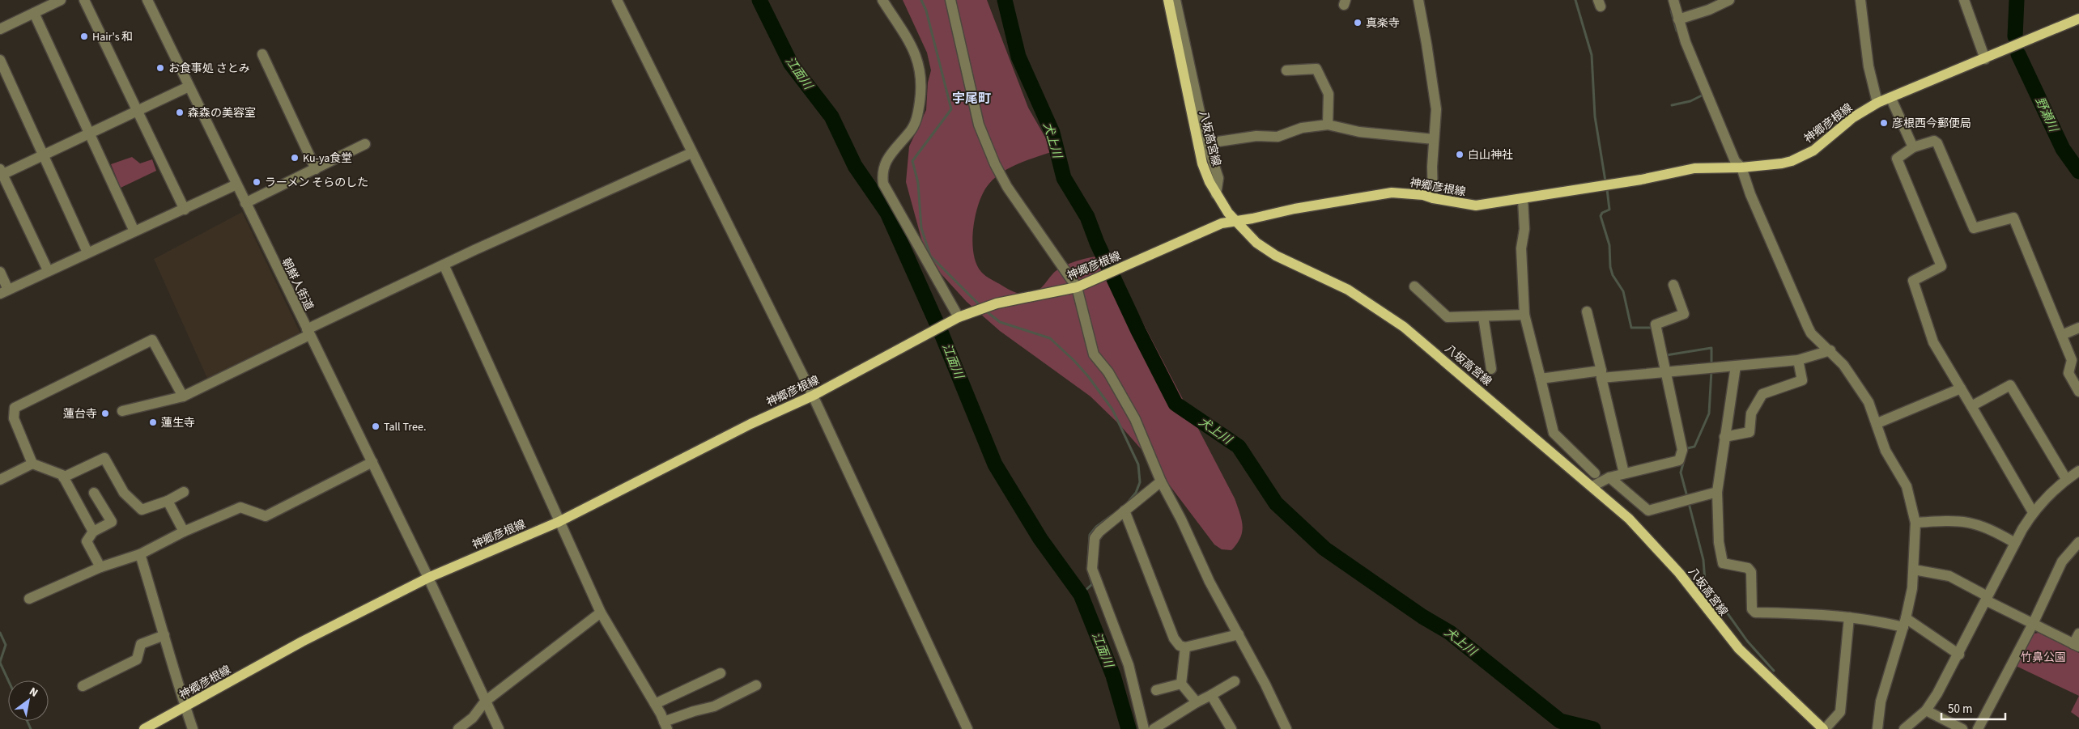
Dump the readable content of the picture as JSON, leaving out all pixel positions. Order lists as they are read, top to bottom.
{
  "streets": {
    "main road": ["神郷彦根線", "八坂高宮線"],
    "street": ["朝鮮人街道"]
  },
  "crossings": [
    ["神郷彦根線", "八坂高宮線"],
    ["神郷彦根線", "朝鮮人街道"]
  ],
  "districts": ["宇尾町"],
  "water": ["江面川", "野瀬川", "犬上川"],
  "parks": ["竹鼻公園"],
  "places": [
    "真楽寺",
    "Hair's 和",
    "お食事処 さとみ",
    "森森の美容室",
    "彦根西今郵便局",
    "白山神社",
    "Ku-ya食堂",
    "ラーメン そらのした",
    "蓮台寺",
    "蓮生寺",
    "Tall Tree."
  ],
  "scale_bar": "50 m",
  "north": "top right"
}
